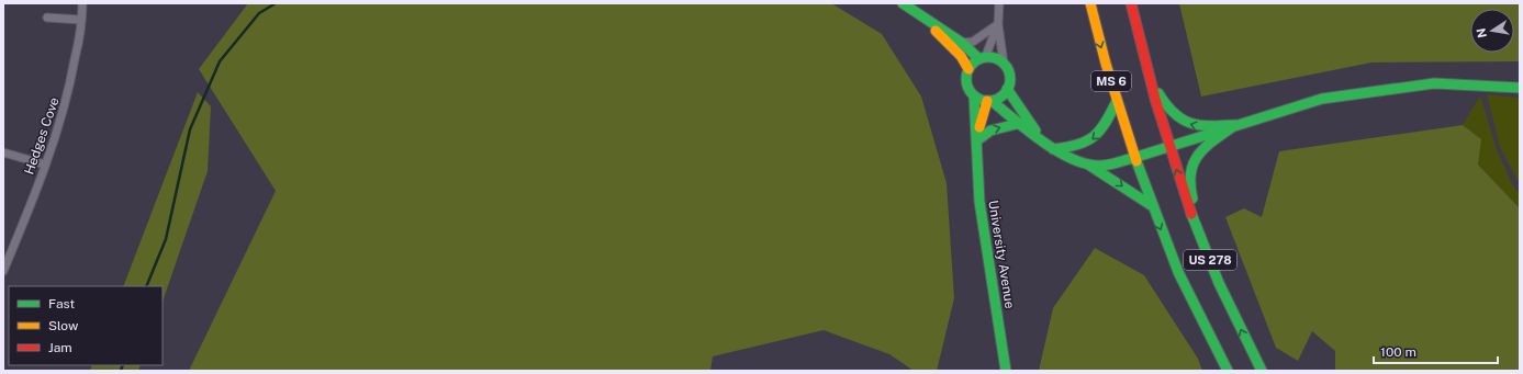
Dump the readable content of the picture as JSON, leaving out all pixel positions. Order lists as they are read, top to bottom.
{
  "streets": {
    "main road": ["MS 6", "University Avenue", "US 278"],
    "street": ["Hedges Cove"]
  },
  "crossings": [
    ["MS 6", "US 278"]
  ],
  "legend": ["Fast", "Slow", "Jam"],
  "scale_bar": "100 m",
  "north": "left"
}
